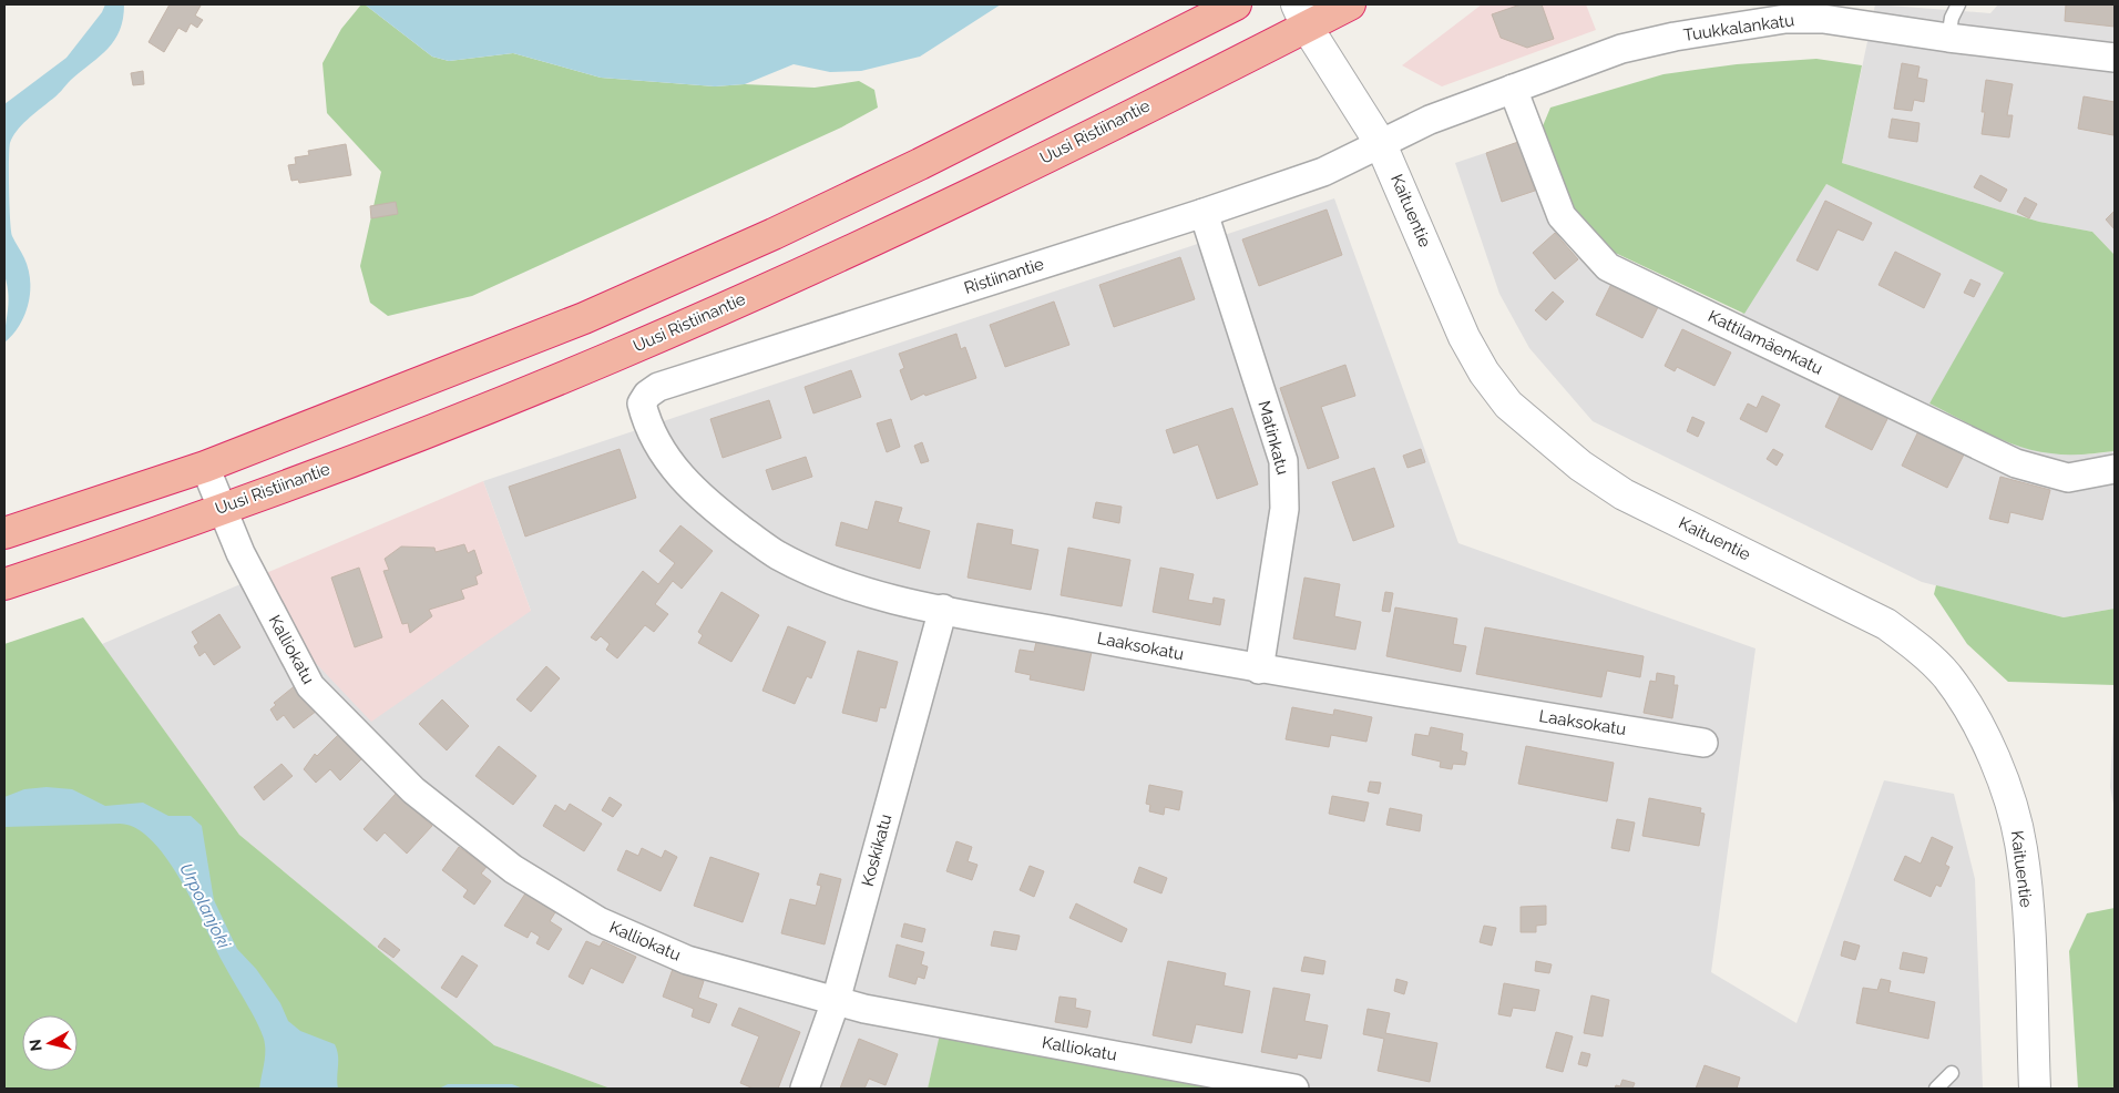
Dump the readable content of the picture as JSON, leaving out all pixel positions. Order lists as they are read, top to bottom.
{
  "streets": {
    "highway": ["Uusi Ristiinantie"],
    "street": [
      "Tuukkalankatu",
      "Kaituentie",
      "Ristiinantie",
      "Kattilamäenkatu",
      "Matinkatu",
      "Laaksokatu",
      "Kalliokatu",
      "Koskikatu"
    ]
  },
  "crossings": [
    ["Tuukkalankatu", "Kaituentie"],
    ["Tuukkalankatu", "Ristiinantie"],
    ["Tuukkalankatu", "Kattilamäenkatu"],
    ["Uusi Ristiinantie", "Kaituentie"],
    ["Uusi Ristiinantie", "Kalliokatu"],
    ["Kaituentie", "Ristiinantie"],
    ["Ristiinantie", "Matinkatu"],
    ["Ristiinantie", "Laaksokatu"],
    ["Matinkatu", "Laaksokatu"],
    ["Laaksokatu", "Koskikatu"],
    ["Kalliokatu", "Koskikatu"]
  ],
  "water": ["Urpolanjoki"],
  "north": "left"
}
